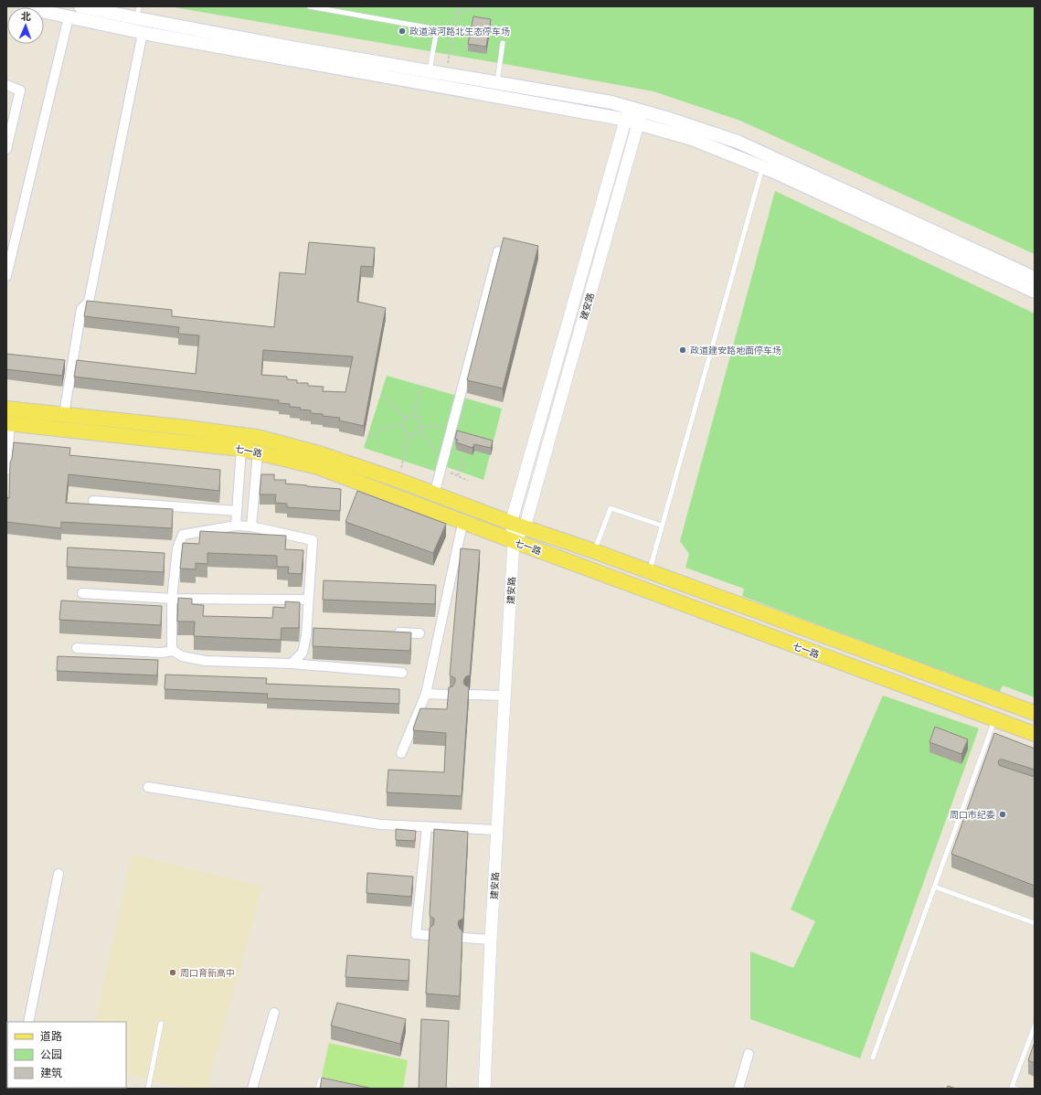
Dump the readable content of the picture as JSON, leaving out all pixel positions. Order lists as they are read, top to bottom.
{
  "streets": {
    "main road": ["七一路"],
    "street": ["建安路"]
  },
  "crossings": [
    ["建安路", "七一路"]
  ],
  "places": [
    "政道滨河路北生态停车场",
    "政道建安路地面停车场",
    "周口市纪委",
    "周口育新高中"
  ],
  "legend": ["道路", "公园", "建筑"],
  "north": "top"
}
